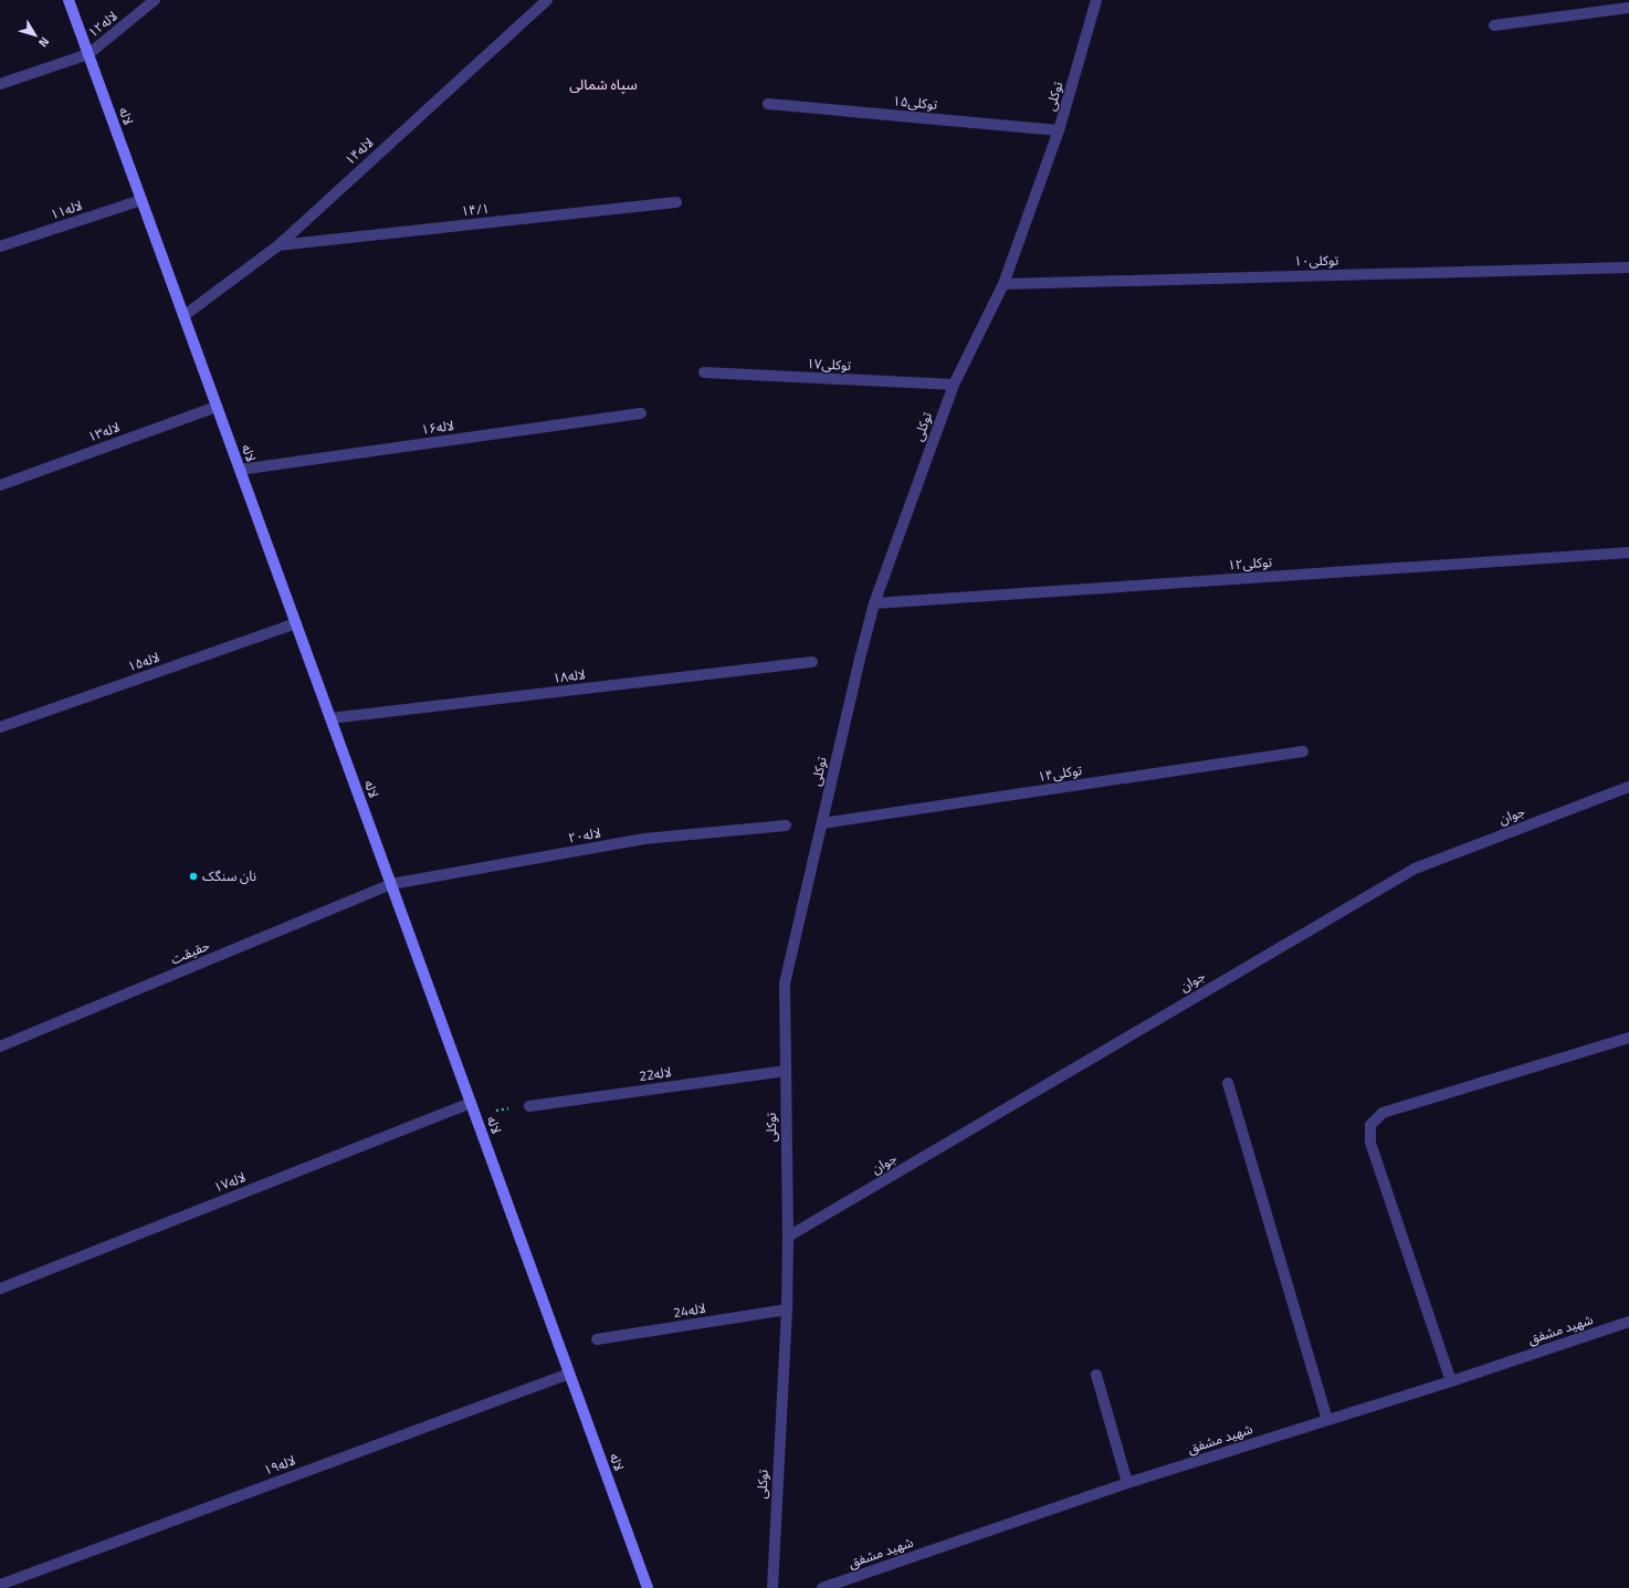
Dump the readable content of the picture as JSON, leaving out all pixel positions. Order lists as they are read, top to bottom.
{
  "streets": {
    "street": [
      "لاله۱۲",
      "توکلی",
      "توکلی۱۵",
      "لاله",
      "لاله۱۴",
      "لاله۱۱",
      "۱۴/۱",
      "۱۰توکلی",
      "توکلی۱۷",
      "لاله۱۶",
      "لاله۱۳",
      "توکلی۱۲",
      "لاله۱۵",
      "لاله۱۸",
      "توکلی۱۴",
      "جوان",
      "لاله۲۰",
      "حقیقت",
      "22لاله",
      "لاله۱۷",
      "24لاله",
      "شهید مشفق",
      "لاله۱۹"
    ]
  },
  "crossings": [
    ["لاله۱۲", "لاله"],
    ["توکلی", "توکلی۱۵"],
    ["توکلی", "۱۰توکلی"],
    ["توکلی", "توکلی۱۷"],
    ["توکلی", "توکلی۱۲"],
    ["توکلی", "توکلی۱۴"],
    ["توکلی", "جوان"],
    ["توکلی", "22لاله"],
    ["توکلی", "24لاله"],
    ["لاله", "لاله۱۴"],
    ["لاله", "لاله۱۱"],
    ["لاله", "لاله۱۶"],
    ["لاله", "لاله۱۳"],
    ["لاله", "لاله۱۵"],
    ["لاله", "لاله۱۸"],
    ["لاله", "لاله۲۰"],
    ["لاله", "حقیقت"],
    ["لاله", "لاله۱۷"],
    ["لاله", "لاله۱۹"],
    ["لاله۱۴", "۱۴/۱"],
    ["لاله۲۰", "حقیقت"]
  ],
  "districts": ["سپاه شمالی"],
  "places": ["نان سنگک"],
  "north": "bottom right"
}
